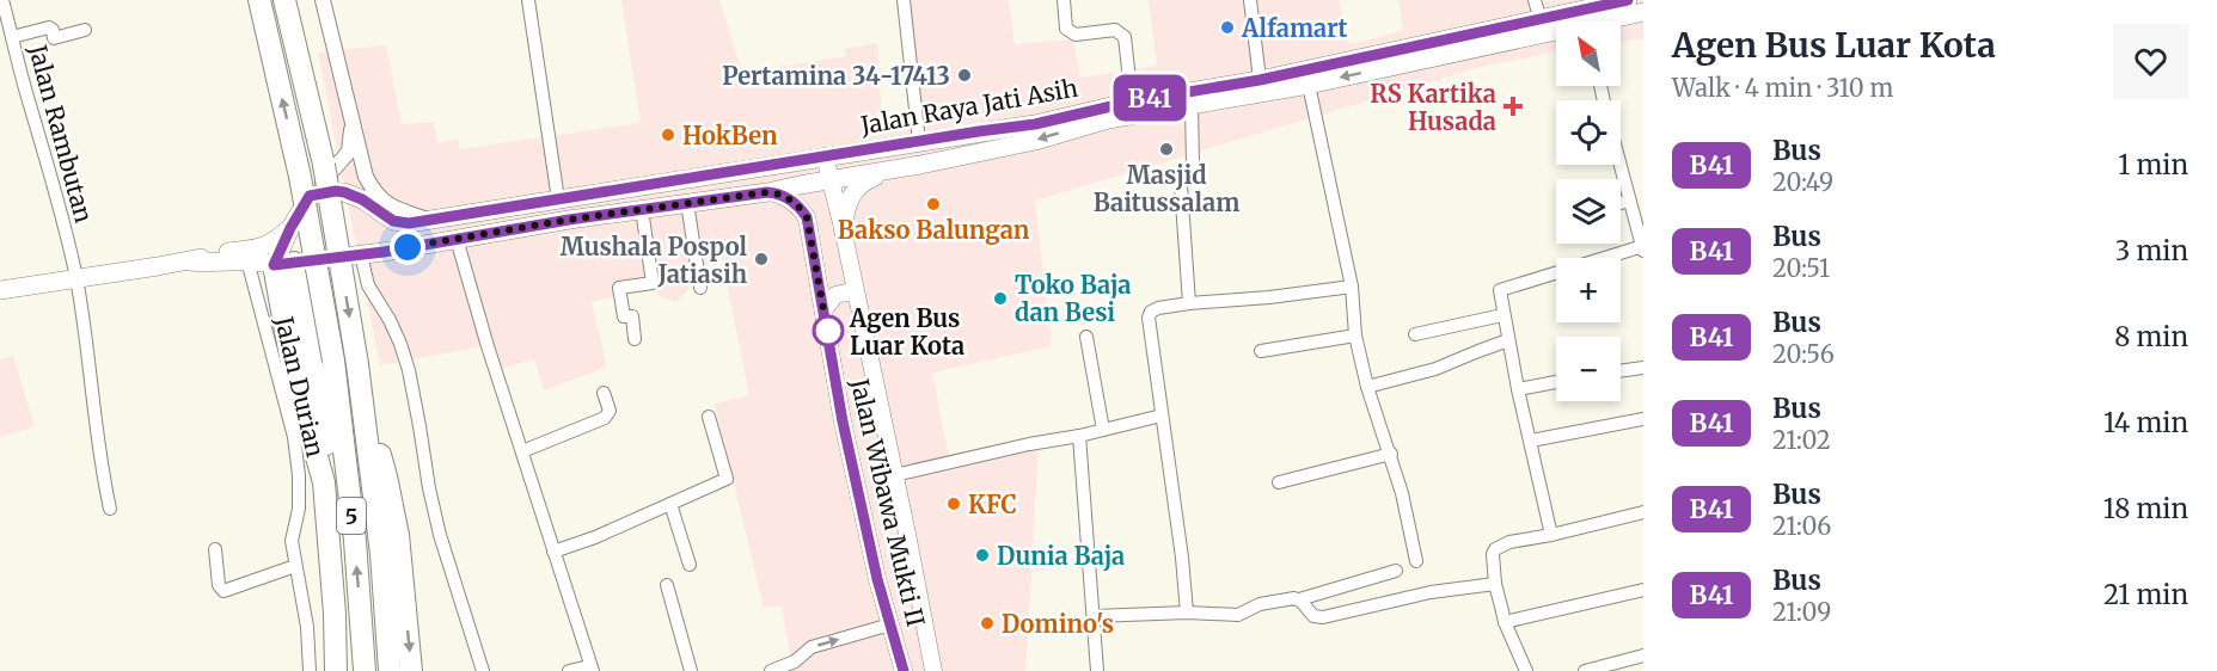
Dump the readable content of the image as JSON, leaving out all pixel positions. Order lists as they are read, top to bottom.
{
  "streets": {
    "highway": ["5"],
    "main road": ["Jalan Raya Jati Asih", "Jalan Wibawa Mukti II"],
    "street": ["Jalan Rambutan", "Jalan Durian"]
  },
  "crossings": [
    ["Jalan Raya Jati Asih", "Jalan Durian"],
    ["Jalan Raya Jati Asih", "Jalan Wibawa Mukti II"],
    ["Jalan Raya Jati Asih", "5"]
  ],
  "places": {
    "other": [
      "Alfamart",
      "Pertamina 34-17413",
      "HokBen",
      "Masjid Baitussalam",
      "Bakso Balungan",
      "Mushala Pospol Jatiasih",
      "Toko Baja dan Besi",
      "Agen Bus Luar Kota",
      "KFC",
      "Dunia Baja",
      "Domino's"
    ],
    "health": ["RS Kartika Husada"]
  },
  "lines": ["bus line B41"],
  "north": "top left",
  "page": {
    "on_map": "B41",
    "heading": ["Agen Bus Luar Kota", "Walk · 4 min · 310 m"],
    "map_buttons": ["+", "−"],
    "list": [
      {
        "mark": "B41",
        "name": "Bus",
        "note": "20:49",
        "value": "1 min"
      },
      {
        "mark": "B41",
        "name": "Bus",
        "note": "20:51",
        "value": "3 min"
      },
      {
        "mark": "B41",
        "name": "Bus",
        "note": "20:56",
        "value": "8 min"
      },
      {
        "mark": "B41",
        "name": "Bus",
        "note": "21:02",
        "value": "14 min"
      },
      {
        "mark": "B41",
        "name": "Bus",
        "note": "21:06",
        "value": "18 min"
      },
      {
        "mark": "B41",
        "name": "Bus",
        "note": "21:09",
        "value": "21 min"
      }
    ]
  }
}
